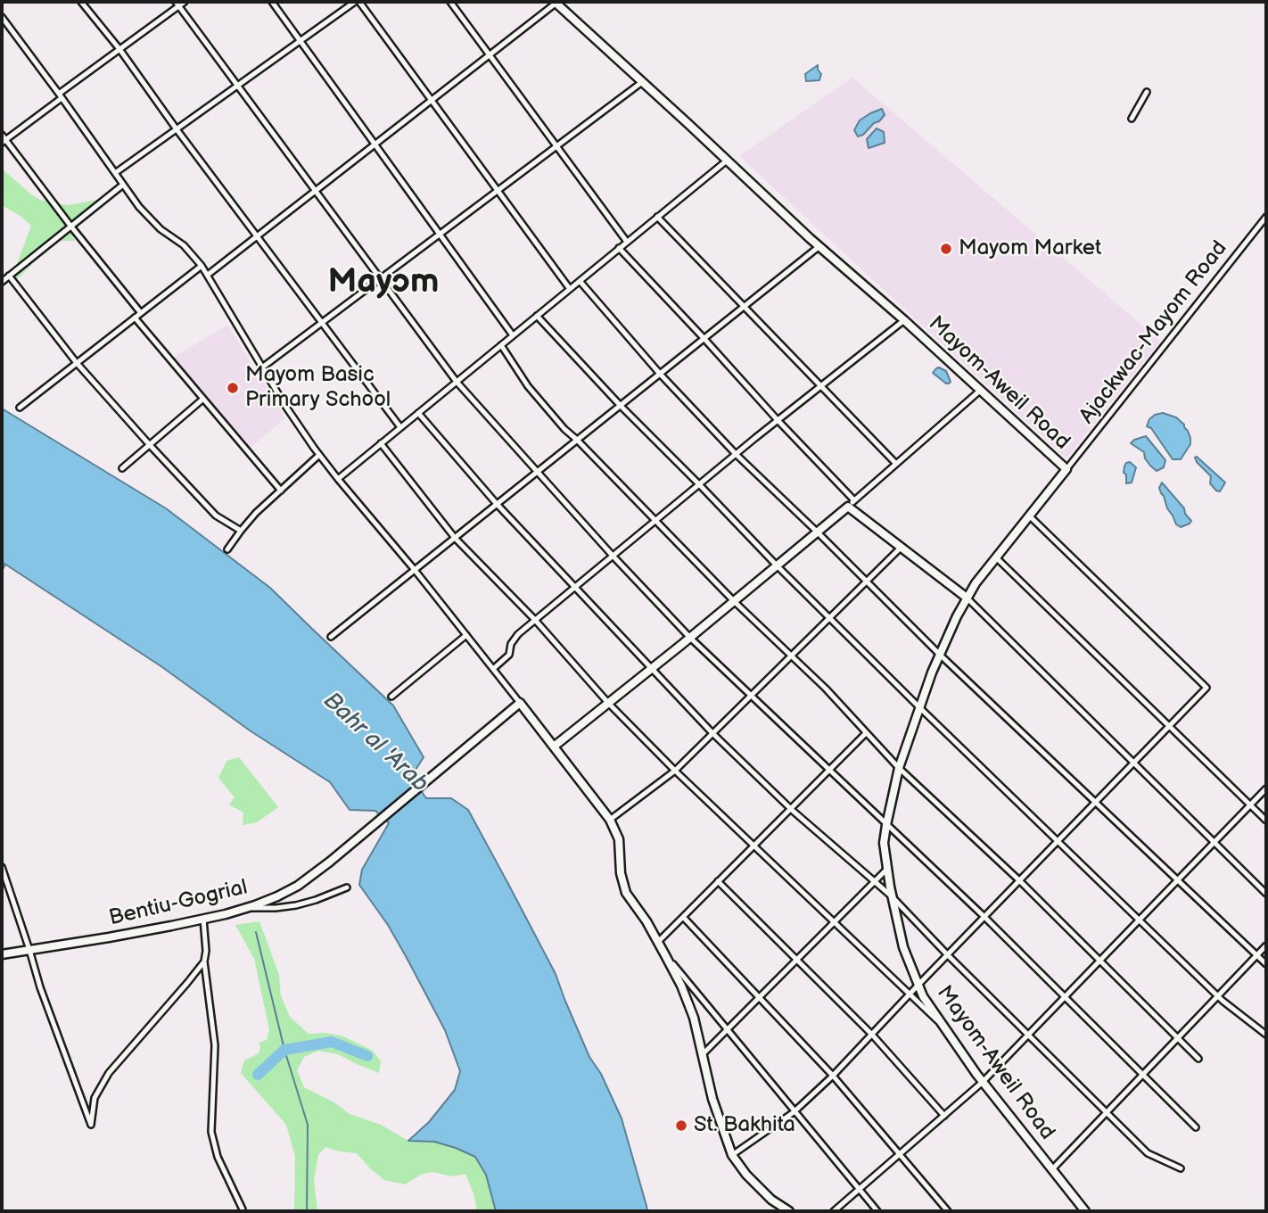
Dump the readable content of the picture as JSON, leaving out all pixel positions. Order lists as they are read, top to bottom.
{
  "streets": {
    "main road": ["Mayom-Aweil Road", "Bentiu-Gogrial"],
    "street": ["Ajackwac-Mayom Road"]
  },
  "crossings": [
    ["Ajackwac-Mayom Road", "Mayom-Aweil Road"]
  ],
  "districts": ["Mayɔm"],
  "water": ["Bahr al 'Arab"],
  "places": ["Mayom Market", "Mayom Basic Primary School", "St. Bakhita"]
}
